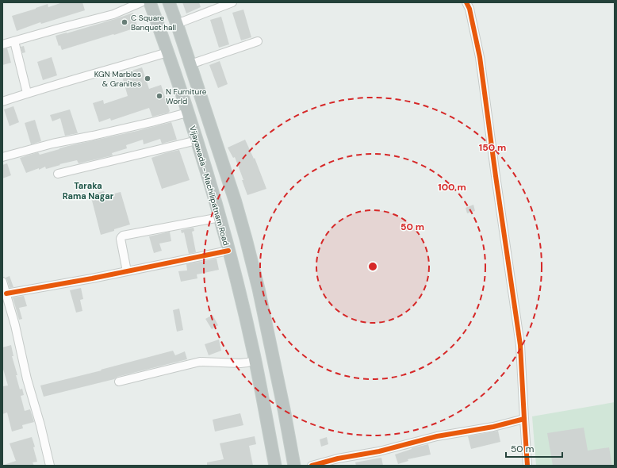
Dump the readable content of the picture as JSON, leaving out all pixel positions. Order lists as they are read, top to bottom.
{
  "streets": {
    "highway": ["Vijayawada - Machilipatnam Road"]
  },
  "districts": ["Taraka Rama Nagar"],
  "places": ["C Square Banquet hall", "KGN Marbles & Granites", "N Furniture World"],
  "scale_bar": "50 m",
  "rings": ["150 m", "100 m", "50 m"]
}
